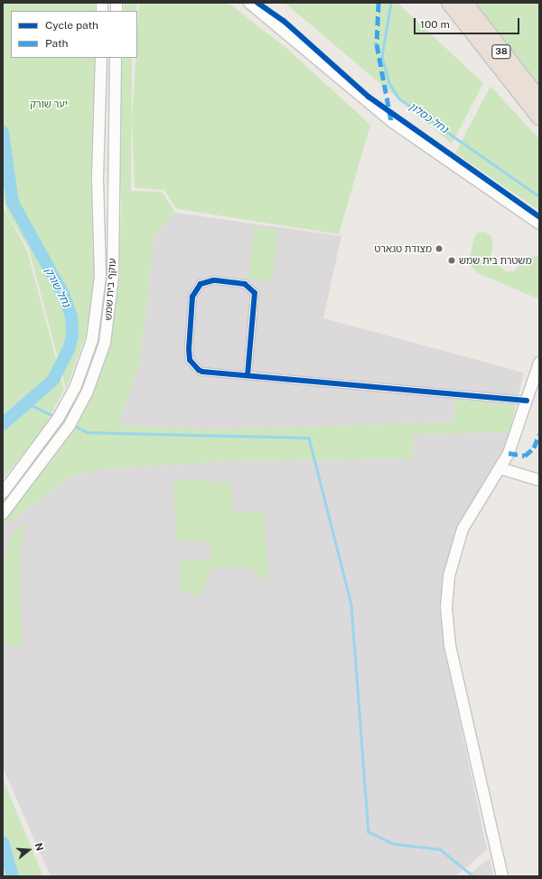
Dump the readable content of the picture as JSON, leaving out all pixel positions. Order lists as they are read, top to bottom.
{
  "streets": {
    "highway": ["38"],
    "main road": ["עוקף בית שמש"]
  },
  "water": ["נחל כסלון", "נחל שורק"],
  "parks": ["יער שורק"],
  "places": ["מצודת טגארט", "משטרת בית שמש"],
  "legend": ["Cycle path", "Path"],
  "scale_bar": "100 m",
  "north": "right"
}
